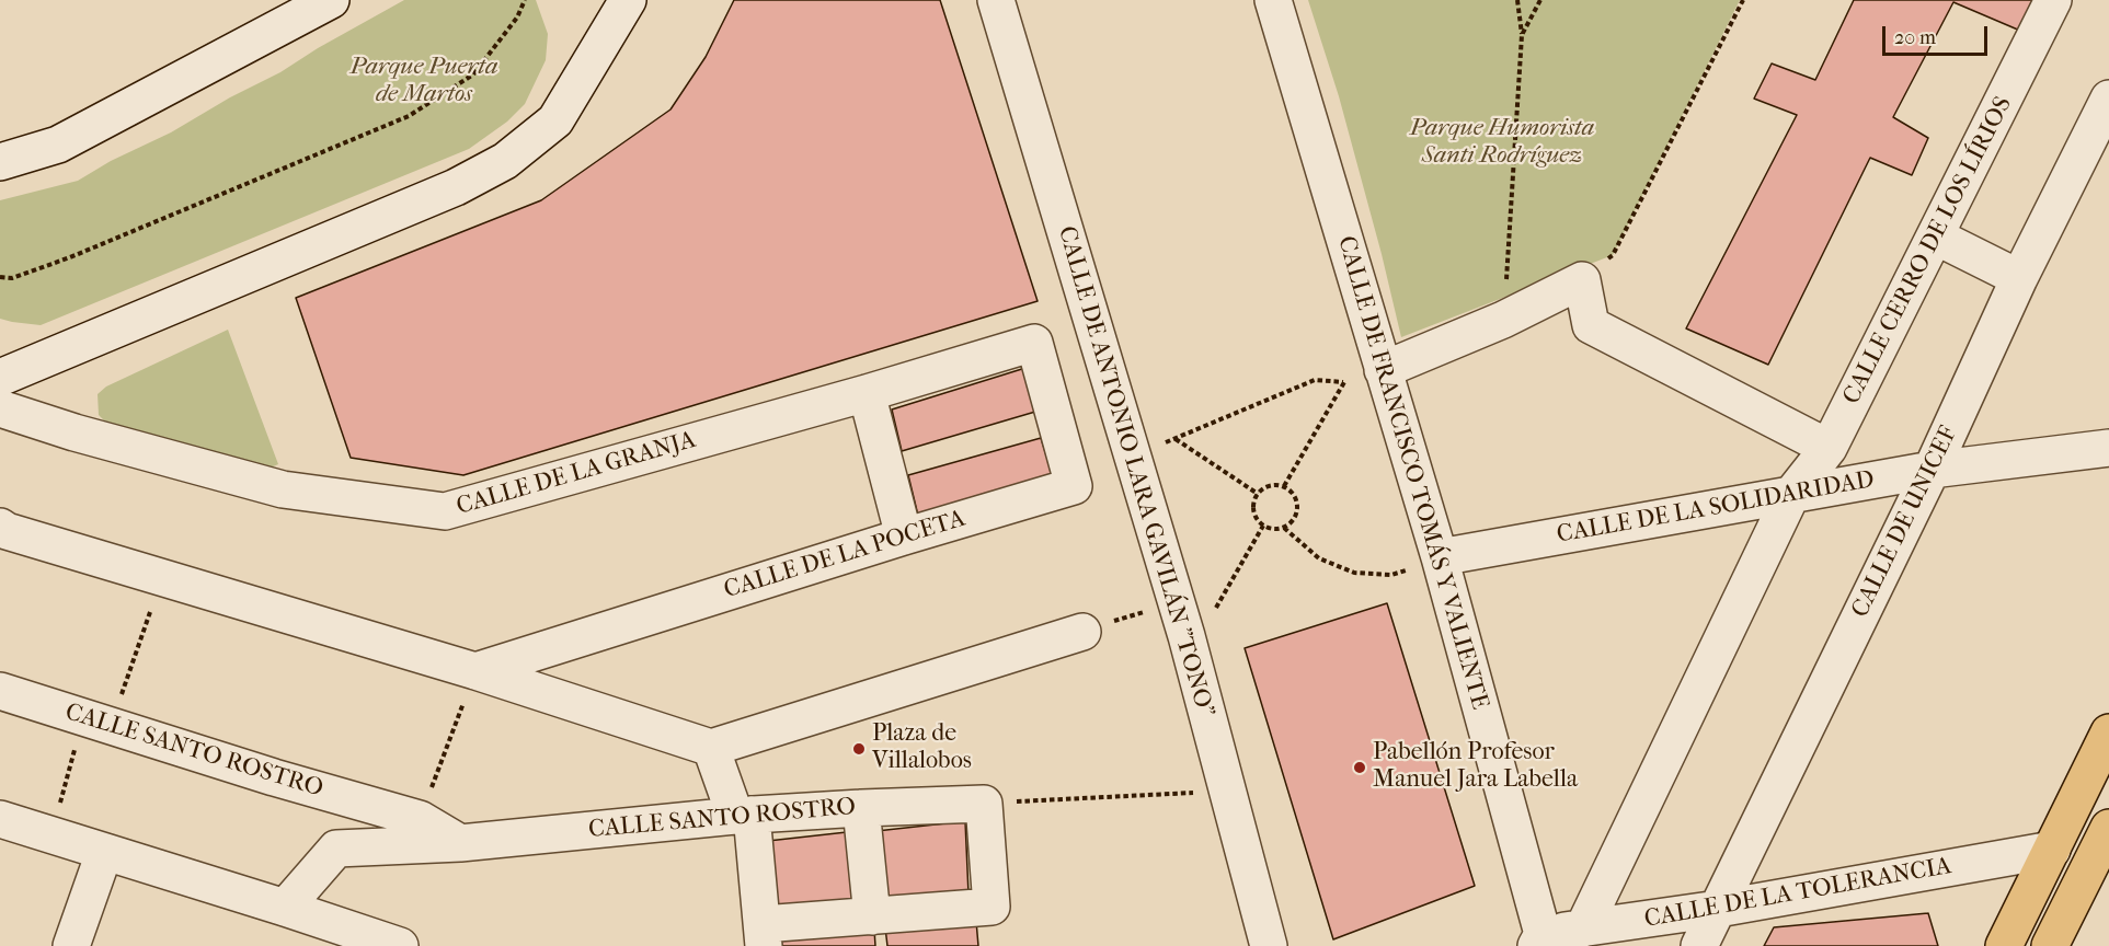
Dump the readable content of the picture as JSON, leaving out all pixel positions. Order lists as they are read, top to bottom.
{
  "streets": {
    "street": [
      "CALLE CERRO DE LOS LÍRIOS",
      "CALLE DE ANTONIO LARA GAVILÁN \"TONO\"",
      "CALLE DE FRANCISCO TOMÁS Y VALIENTE",
      "CALLE DE LA GRANJA",
      "CALLE DE LA SOLIDARIDAD",
      "CALLE DE UNICEF",
      "CALLE DE LA POCETA",
      "CALLE SANTO ROSTRO",
      "CALLE DE LA TOLERANCIA"
    ]
  },
  "crossings": [
    ["CALLE CERRO DE LOS LÍRIOS", "CALLE DE LA SOLIDARIDAD"],
    ["CALLE CERRO DE LOS LÍRIOS", "CALLE DE LA TOLERANCIA"],
    ["CALLE DE FRANCISCO TOMÁS Y VALIENTE", "CALLE DE LA SOLIDARIDAD"],
    ["CALLE DE FRANCISCO TOMÁS Y VALIENTE", "CALLE DE LA TOLERANCIA"],
    ["CALLE DE LA GRANJA", "CALLE DE LA POCETA"],
    ["CALLE DE LA SOLIDARIDAD", "CALLE DE UNICEF"],
    ["CALLE DE UNICEF", "CALLE DE LA TOLERANCIA"]
  ],
  "parks": ["Parque Puerta de Martos", "Parque Humorista Santi Rodríguez"],
  "places": ["Plaza de Villalobos", "Pabellón Profesor Manuel Jara Labella"],
  "scale_bar": "20 m"
}
